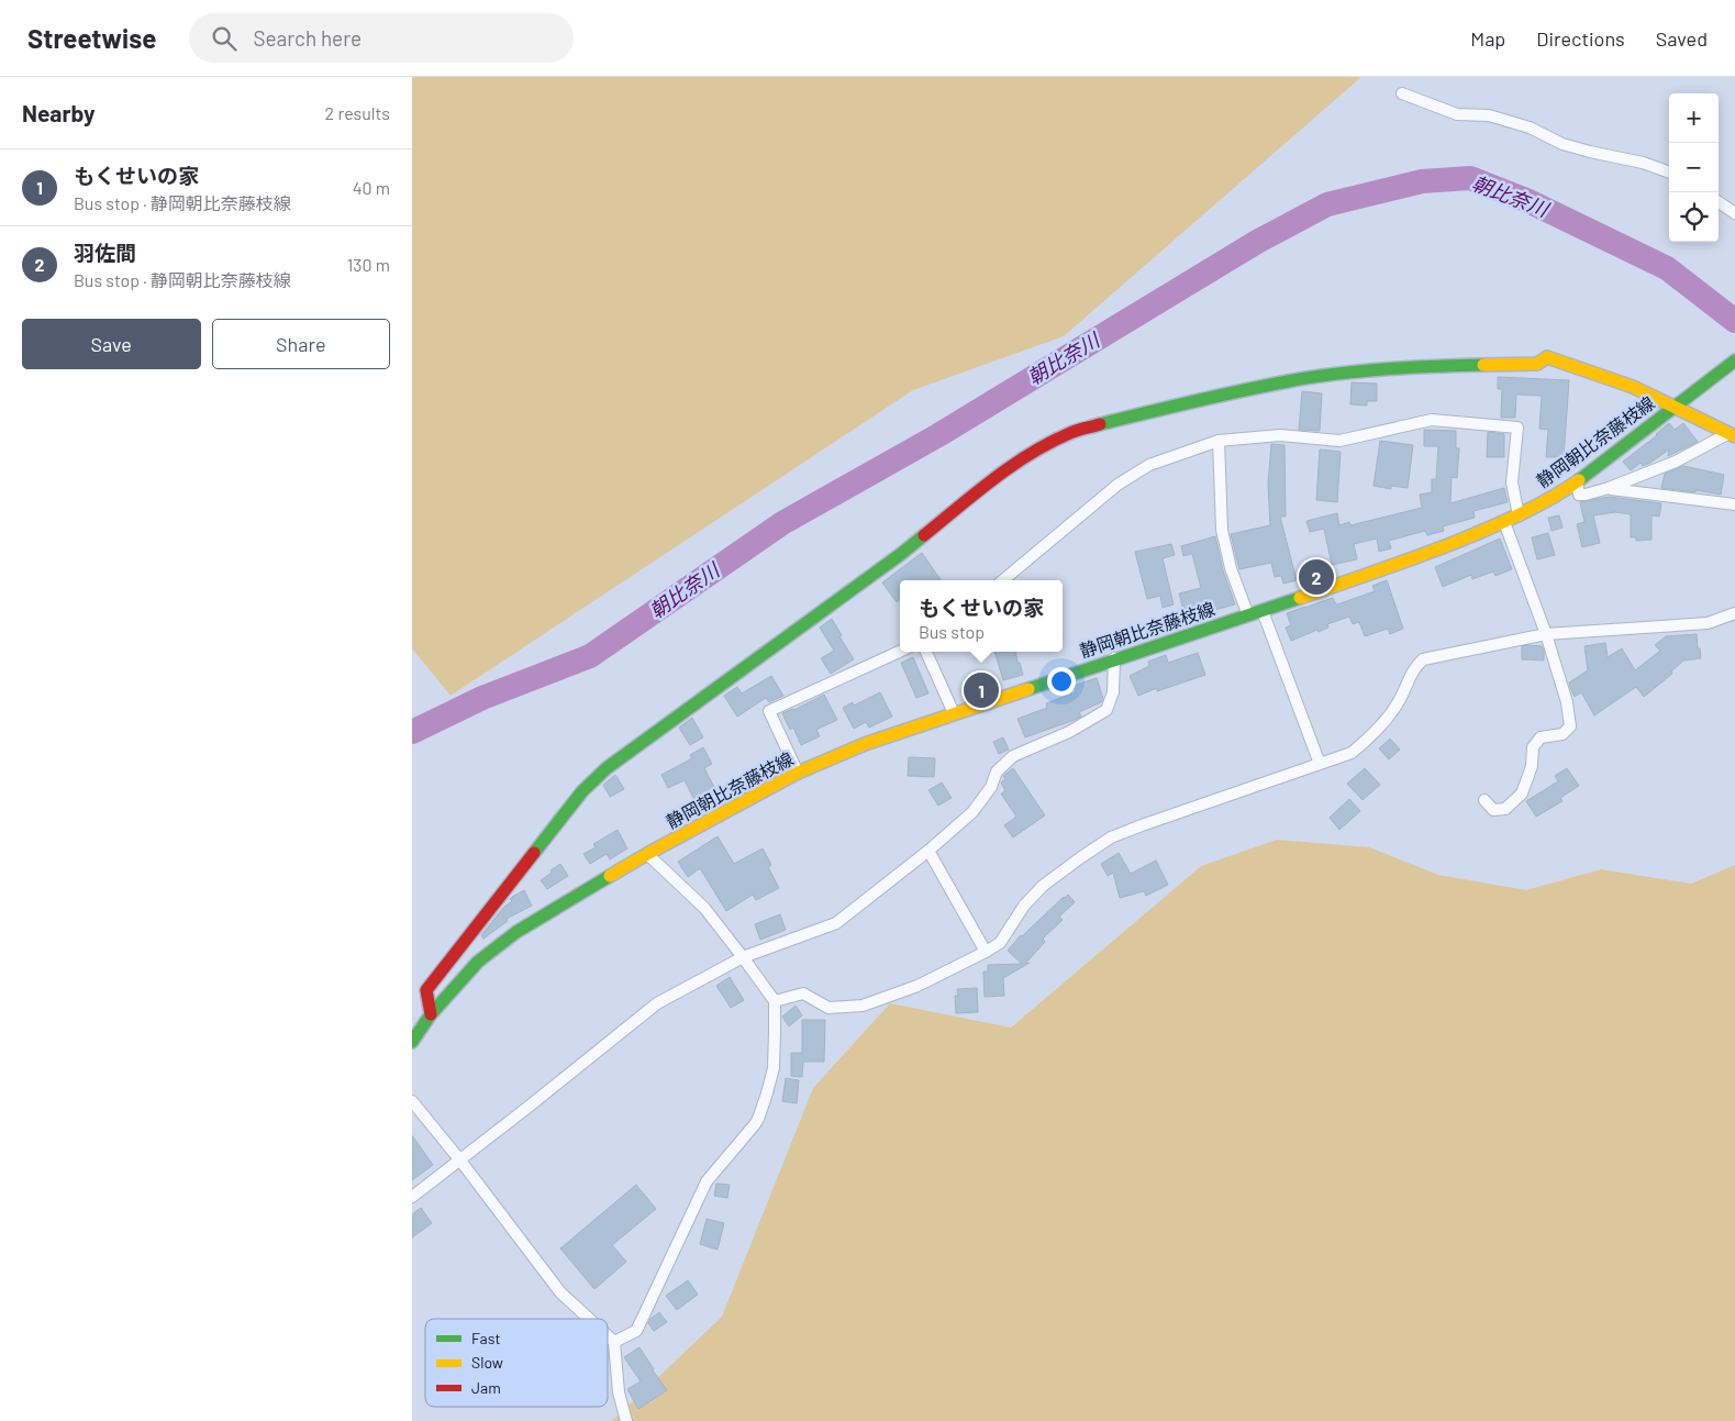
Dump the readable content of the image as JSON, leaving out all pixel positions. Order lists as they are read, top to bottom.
{
  "streets": {
    "street": ["静岡朝比奈藤枝線"]
  },
  "water": ["朝比奈川"],
  "legend": ["Fast", "Slow", "Jam"],
  "page": {
    "header": "Streetwise",
    "search": "Search here",
    "nav": ["Map", "Directions", "Saved"],
    "heading": ["Nearby", "2 results"],
    "map_buttons": ["+", "−"],
    "list": [
      {
        "mark": "1",
        "name": "もくせいの家",
        "note": "Bus stop · 静岡朝比奈藤枝線",
        "value": "40 m"
      },
      {
        "mark": "2",
        "name": "羽佐間",
        "note": "Bus stop · 静岡朝比奈藤枝線",
        "value": "130 m"
      }
    ],
    "buttons": ["Save", "Share"],
    "pins": ["2", "1"],
    "popup": ["もくせいの家", "Bus stop"]
  }
}
